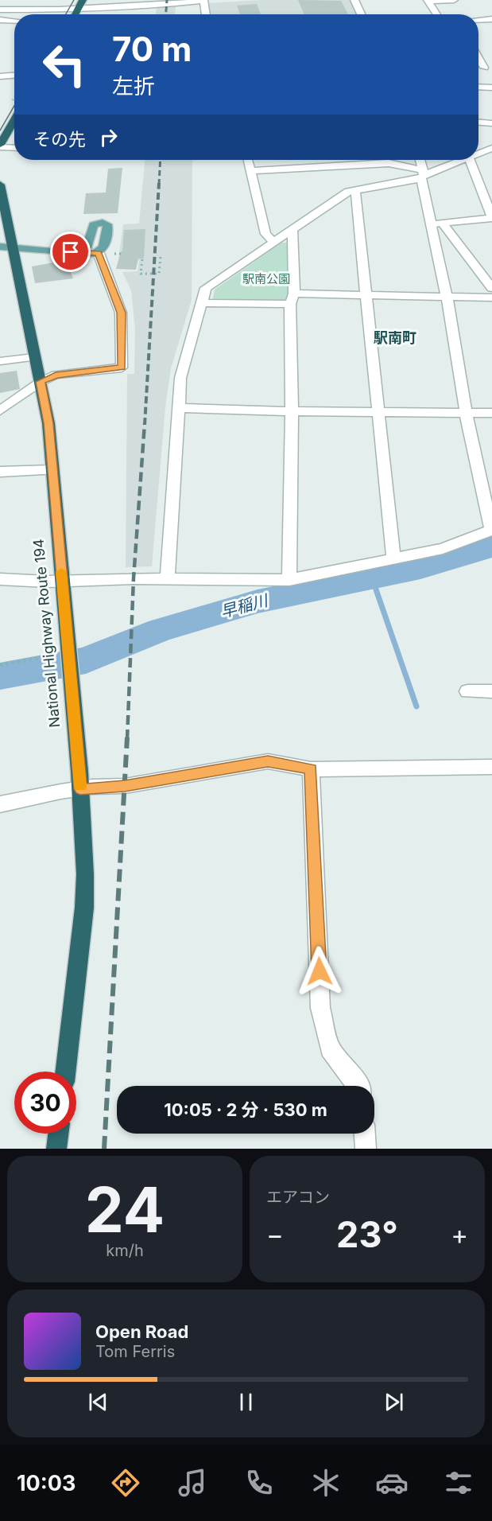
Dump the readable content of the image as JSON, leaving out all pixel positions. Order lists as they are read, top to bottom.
{
  "streets": {
    "highway": ["National Highway Route 194"]
  },
  "districts": ["駅南町"],
  "water": ["早稲川"],
  "parks": ["駅南公園"],
  "page": {
    "turn": ["70 m", "左折"],
    "then": "その先",
    "limit": "30",
    "trip": "10:05 · 2 分 · 530 m",
    "tile": [
      ["24", "km/h"],
      "エアコン"
    ],
    "heat": ["−", "23°", "+"],
    "song": ["Open Road", "Tom Ferris"],
    "tabs": "10:03"
  }
}
